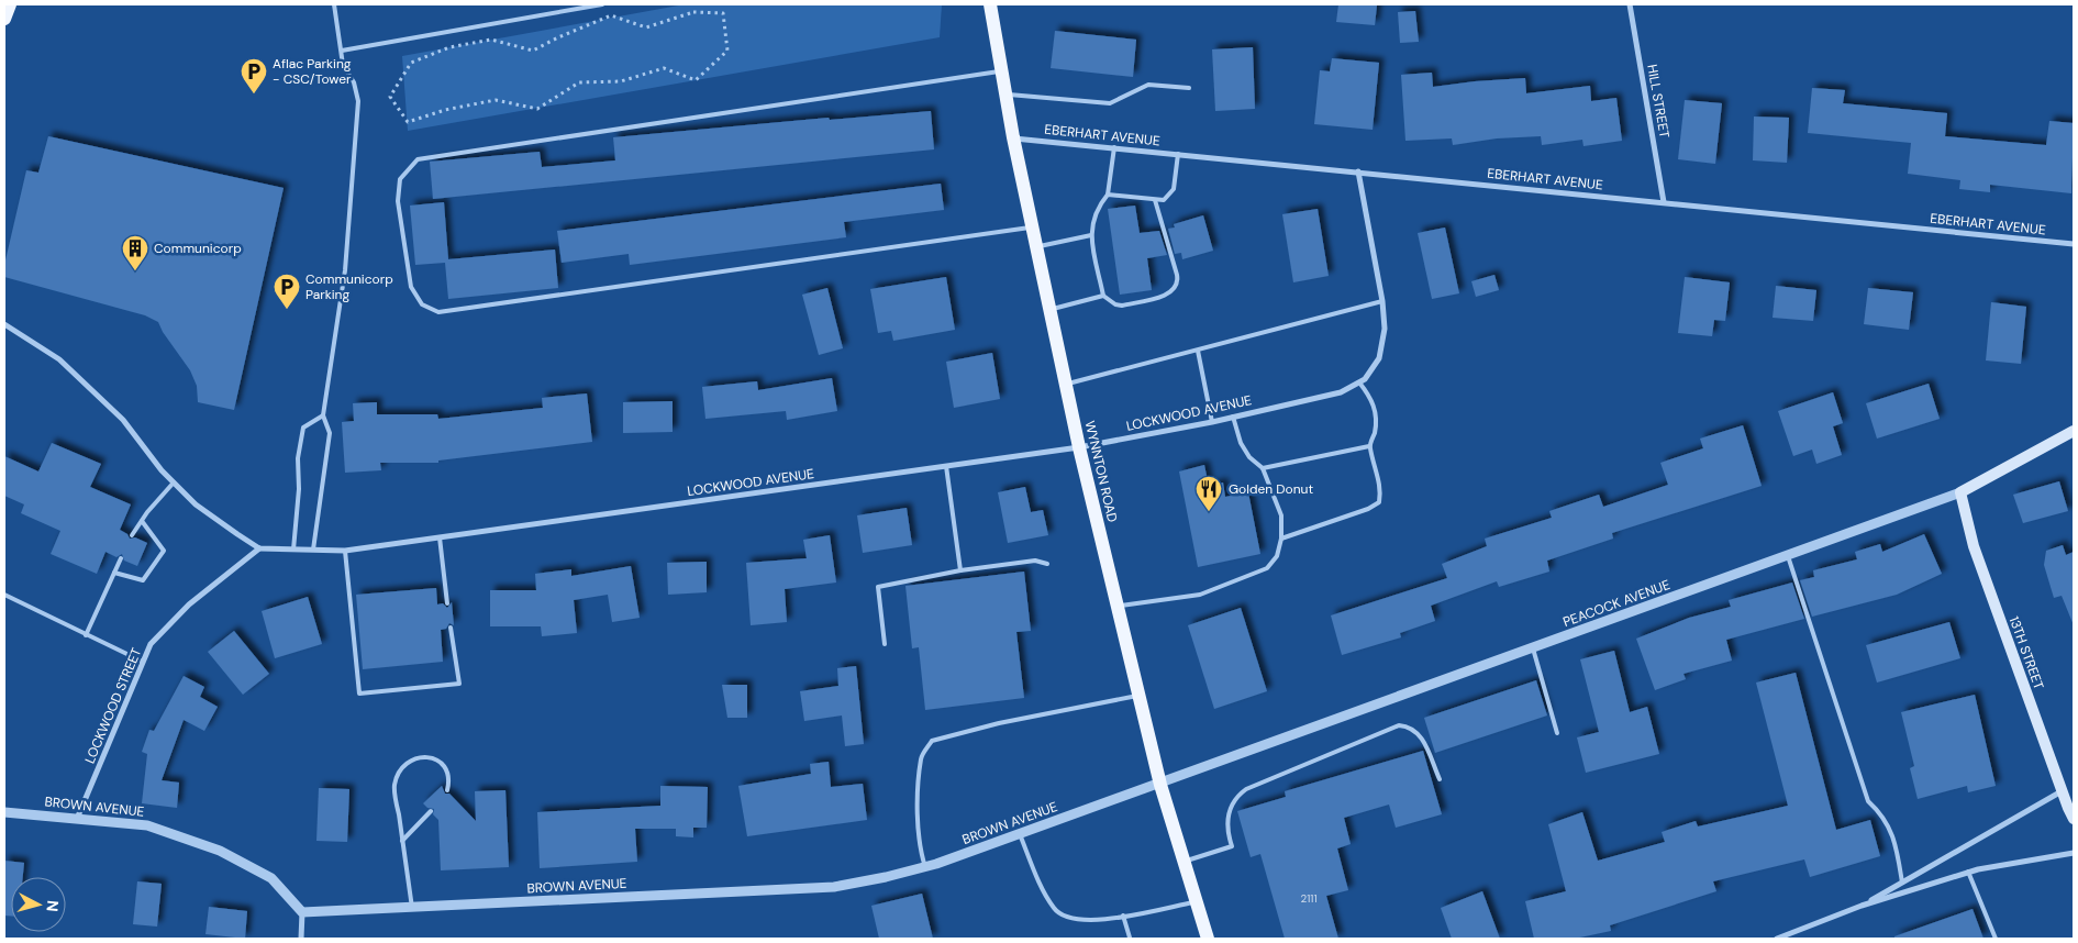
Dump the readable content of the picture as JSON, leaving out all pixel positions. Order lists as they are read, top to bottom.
{
  "streets": {
    "main road": ["WYNNTON ROAD", "PEACOCK AVENUE", "13TH STREET"],
    "street": [
      "HILL STREET",
      "EBERHART AVENUE",
      "LOCKWOOD AVENUE",
      "LOCKWOOD STREET",
      "BROWN AVENUE"
    ]
  },
  "crossings": [
    ["HILL STREET", "EBERHART AVENUE"],
    ["EBERHART AVENUE", "LOCKWOOD AVENUE"],
    ["EBERHART AVENUE", "WYNNTON ROAD"],
    ["LOCKWOOD AVENUE", "WYNNTON ROAD"],
    ["LOCKWOOD AVENUE", "LOCKWOOD STREET"],
    ["WYNNTON ROAD", "PEACOCK AVENUE"],
    ["WYNNTON ROAD", "BROWN AVENUE"],
    ["PEACOCK AVENUE", "13TH STREET"],
    ["PEACOCK AVENUE", "BROWN AVENUE"],
    ["LOCKWOOD STREET", "BROWN AVENUE"]
  ],
  "places": {
    "parking": ["Aflac Parking - CSC/Tower", "Communicorp Parking"],
    "building": ["Communicorp"],
    "restaurant": ["Golden Donut"]
  },
  "house_numbers": ["2111"],
  "north": "right"
}
